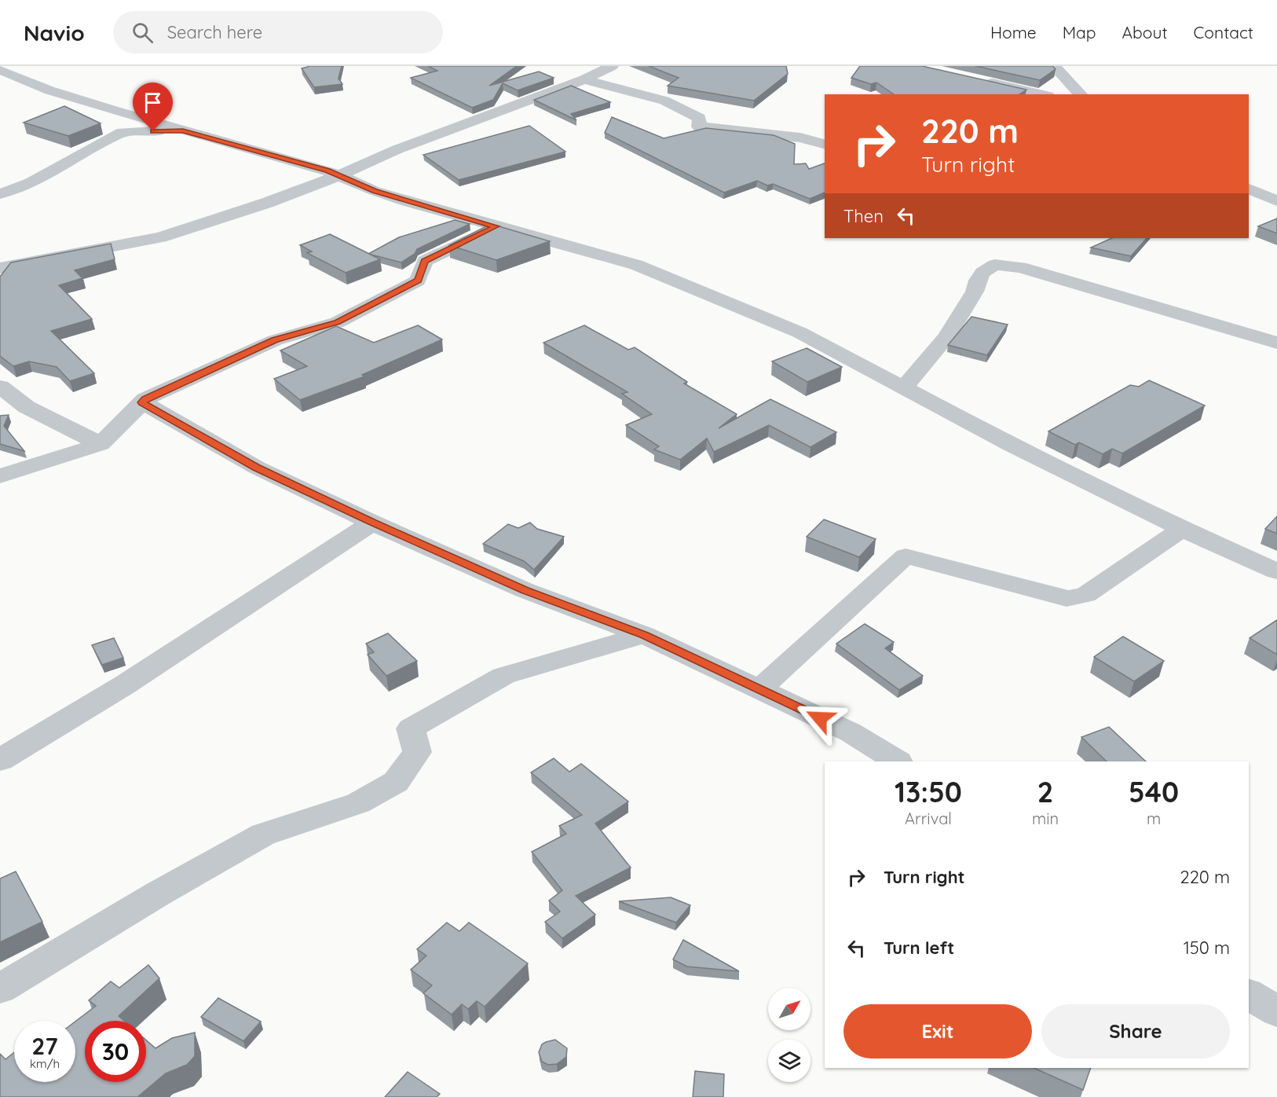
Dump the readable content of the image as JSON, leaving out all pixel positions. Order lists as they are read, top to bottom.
{
  "north": "top right",
  "page": {
    "header": "Navio",
    "search": "Search here",
    "nav": [
      "Home",
      "Map",
      "About",
      "Contact"
    ],
    "turn": ["220 m", "Turn right"],
    "then": "Then",
    "eta": [
      "13:50",
      "Arrival",
      "2",
      "min",
      "540",
      "m"
    ],
    "list": [
      {
        "name": "Turn right",
        "value": "220 m"
      },
      {
        "name": "Turn left",
        "value": "150 m"
      }
    ],
    "buttons": ["Exit", "Share"],
    "speed": "27 km/h",
    "limit": "30"
  }
}
